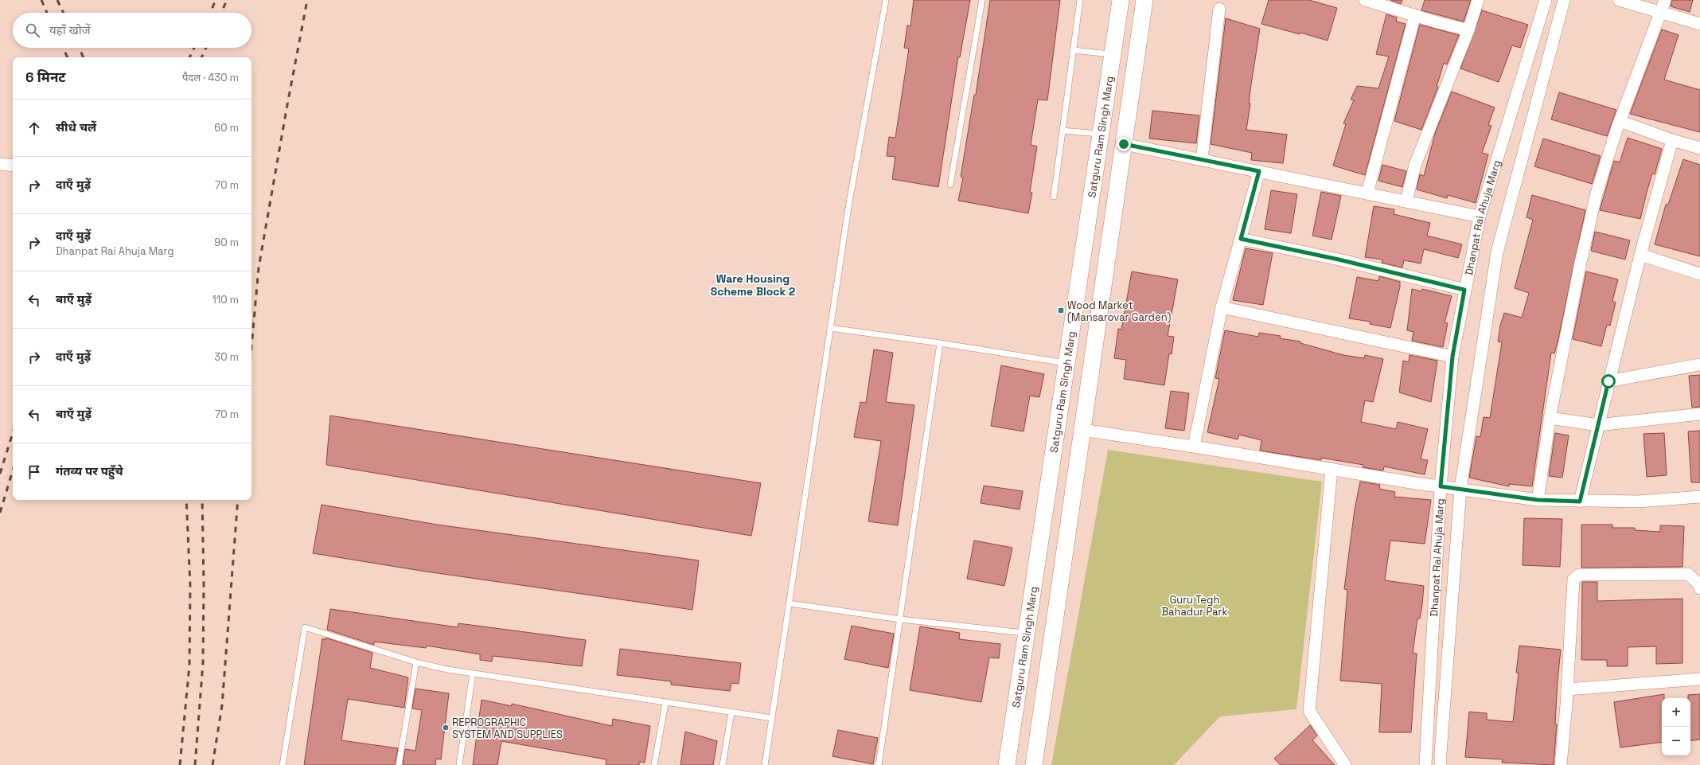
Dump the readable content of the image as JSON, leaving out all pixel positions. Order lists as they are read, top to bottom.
{
  "streets": {
    "main road": ["Satguru Ram Singh Marg"],
    "street": ["Dhanpat Rai Ahuja Marg"]
  },
  "districts": ["Ware Housing Scheme Block 2"],
  "parks": ["Guru Tegh Bahadur Park"],
  "places": {
    "transit": ["Wood Market (Mansarovar Garden)"],
    "other": ["REPROGRAPHIC SYSTEM AND SUPPLIES"]
  },
  "page": {
    "search": "यहाँ खोजें",
    "heading": ["6 मिनट", "पैदल · 430 m"],
    "list": [
      ["सीधे चलें", "60 m"],
      ["दाएँ मुड़ें", "70 m"],
      ["दाएँ मुड़ें", "Dhanpat Rai Ahuja Marg", "90 m"],
      ["बाएँ मुड़ें", "110 m"],
      ["दाएँ मुड़ें", "30 m"],
      ["बाएँ मुड़ें", "70 m"],
      "गंतव्य पर पहुँचे"
    ],
    "map_buttons": ["+", "−"]
  }
}
